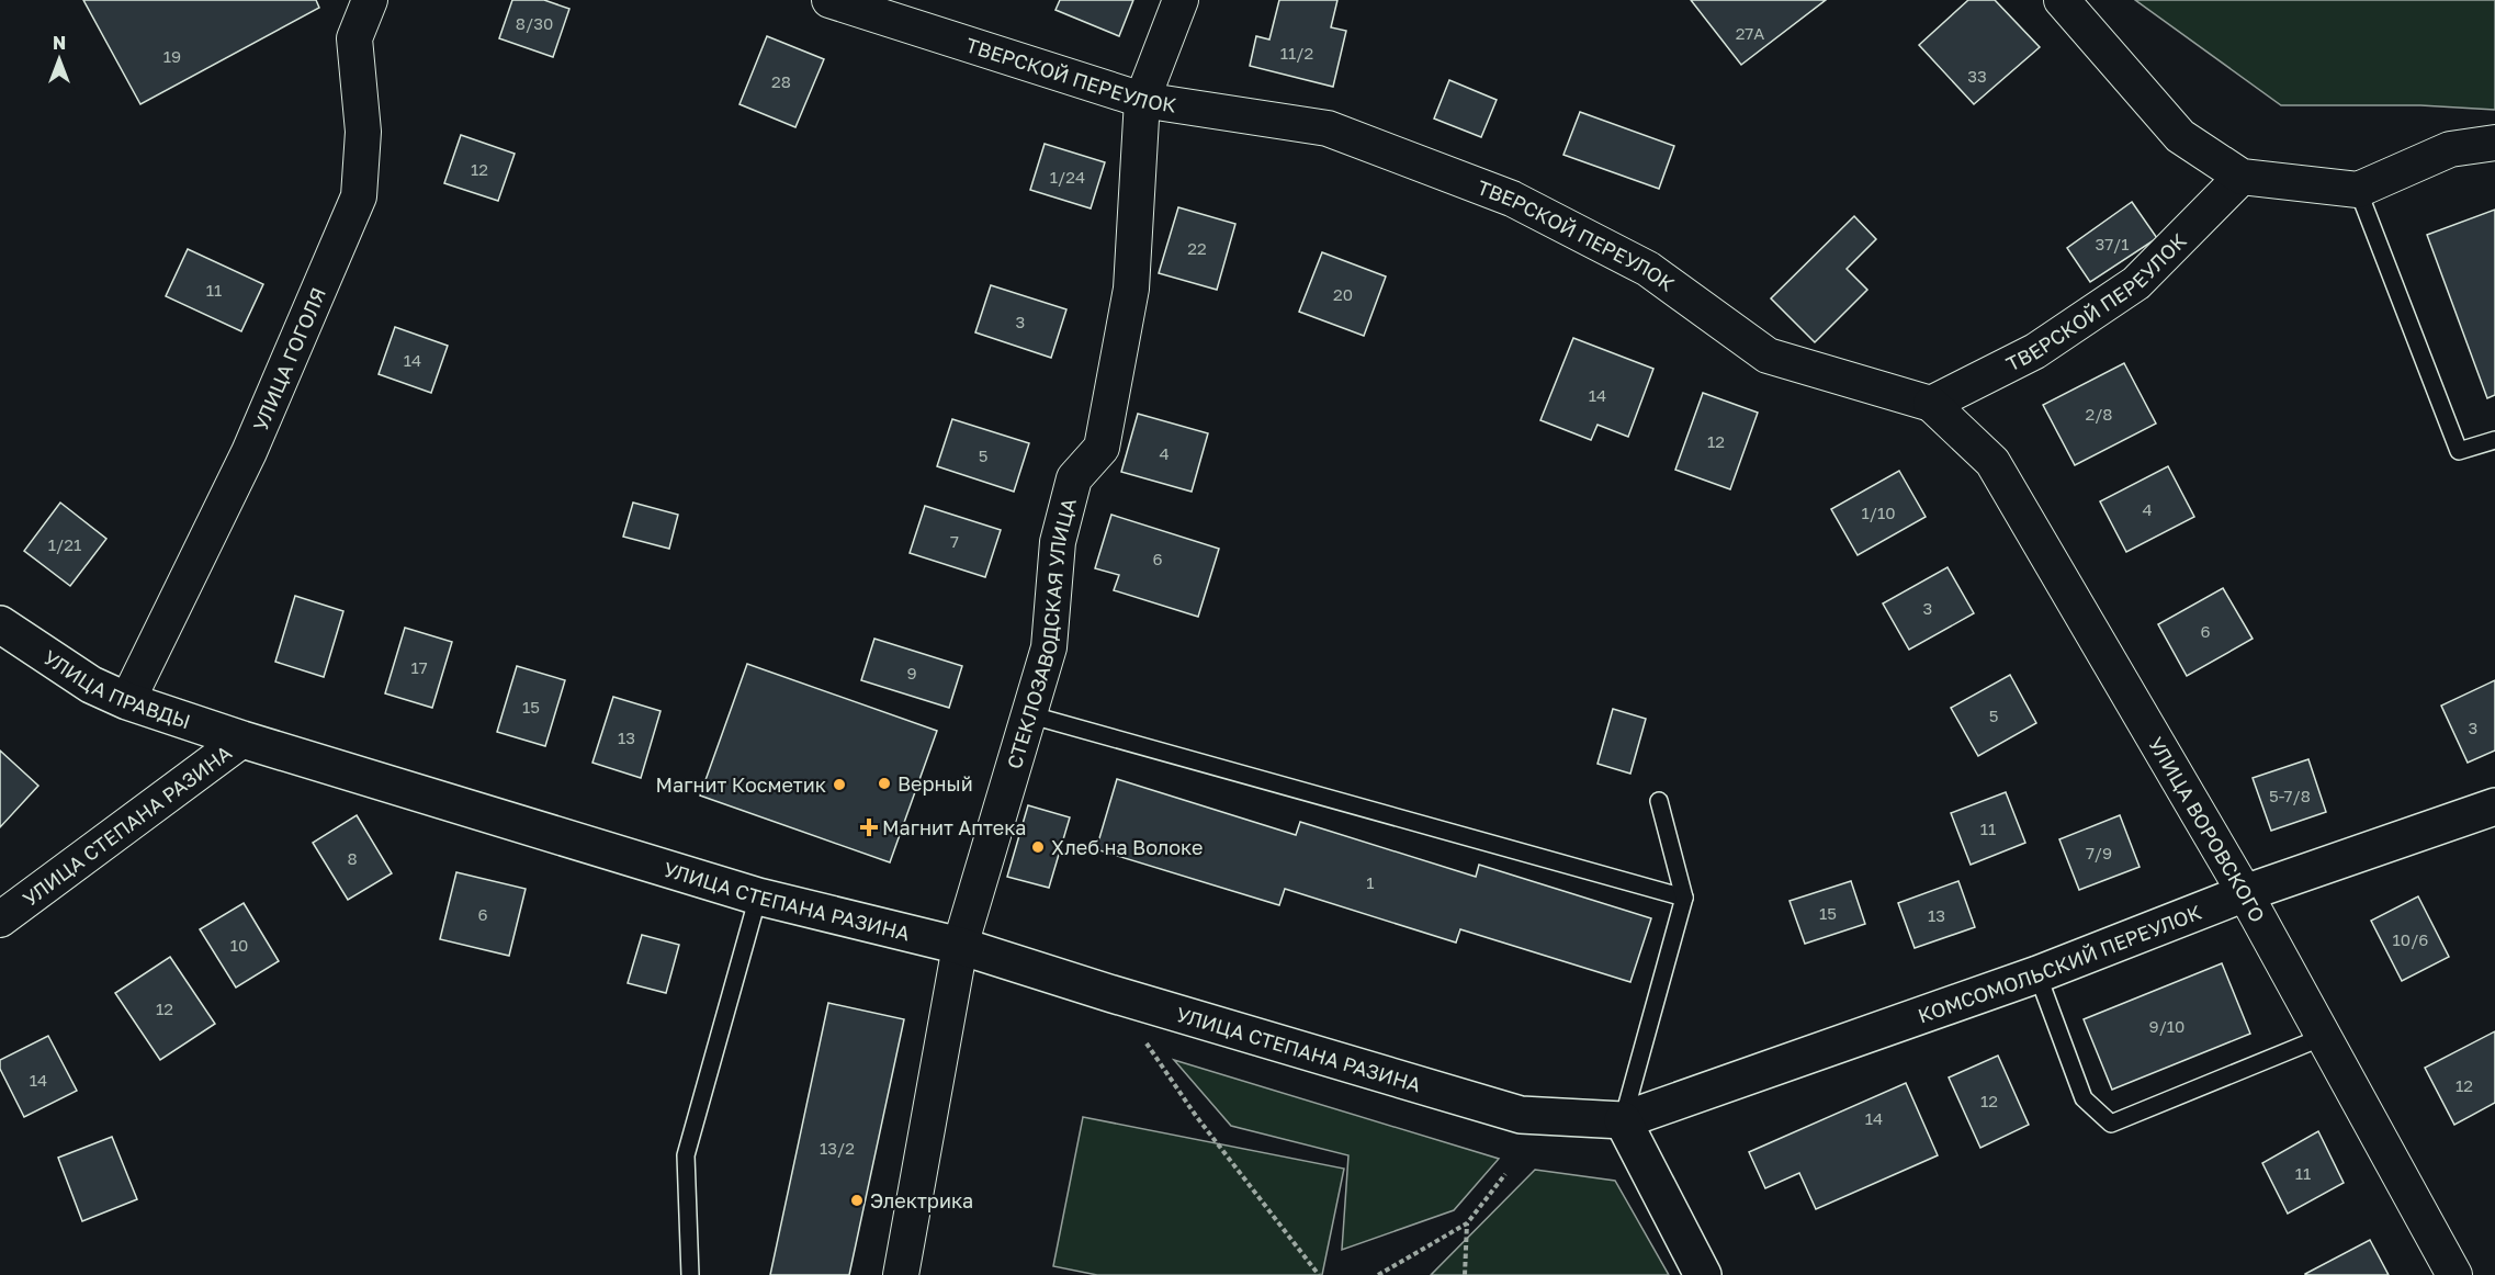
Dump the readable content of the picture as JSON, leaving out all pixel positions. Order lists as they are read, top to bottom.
{
  "streets": {
    "street": [
      "ТВЕРСКОЙ ПЕРЕУЛОК",
      "УЛИЦА ГОГОЛЯ",
      "СТЕКЛОЗАВОДСКАЯ УЛИЦА",
      "УЛИЦА ПРАВДЫ",
      "УЛИЦА СТЕПАНА РАЗИНА",
      "УЛИЦА ВОРОВСКОГО",
      "КОМСОМОЛЬСКИЙ ПЕРЕУЛОК"
    ]
  },
  "crossings": [
    ["ТВЕРСКОЙ ПЕРЕУЛОК", "СТЕКЛОЗАВОДСКАЯ УЛИЦА"],
    ["ТВЕРСКОЙ ПЕРЕУЛОК", "УЛИЦА ВОРОВСКОГО"],
    ["УЛИЦА ГОГОЛЯ", "УЛИЦА ПРАВДЫ"],
    ["СТЕКЛОЗАВОДСКАЯ УЛИЦА", "УЛИЦА СТЕПАНА РАЗИНА"],
    ["УЛИЦА ПРАВДЫ", "УЛИЦА СТЕПАНА РАЗИНА"],
    ["УЛИЦА СТЕПАНА РАЗИНА", "КОМСОМОЛЬСКИЙ ПЕРЕУЛОК"],
    ["УЛИЦА ВОРОВСКОГО", "КОМСОМОЛЬСКИЙ ПЕРЕУЛОК"]
  ],
  "places": {
    "other": [
      "Верный",
      "Магнит Косметик",
      "Хлеб на Волоке",
      "Электрика"
    ],
    "health": ["Магнит Аптека"]
  },
  "house_numbers": [
    "8/30",
    "27А",
    "11/2",
    "19",
    "33",
    "28",
    "12",
    "1/24",
    "37/1",
    "22",
    "11",
    "20",
    "3",
    "14",
    "14",
    "2/8",
    "12",
    "4",
    "5",
    "4",
    "1/10",
    "7",
    "1/21",
    "6",
    "3",
    "6",
    "17",
    "9",
    "15",
    "5",
    "3",
    "13",
    "5-7/8",
    "11",
    "7/9",
    "8",
    "1",
    "15",
    "6",
    "13",
    "10/6",
    "10",
    "12",
    "9/10",
    "14",
    "12",
    "12",
    "14",
    "13/2",
    "11"
  ],
  "north": "top"
}
